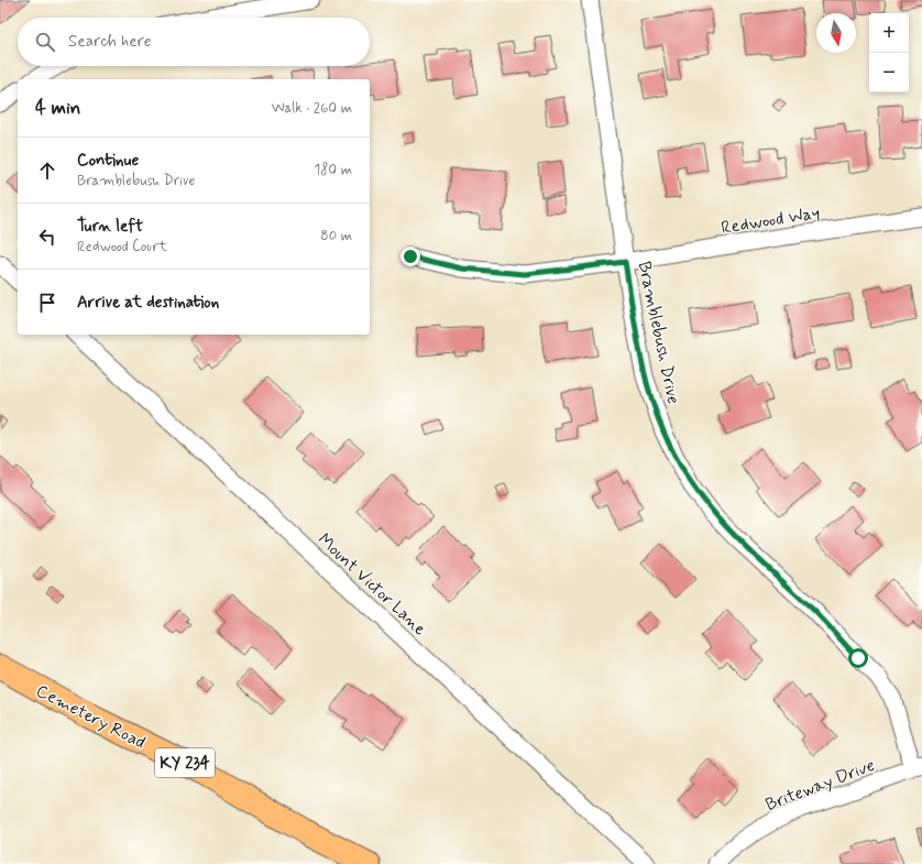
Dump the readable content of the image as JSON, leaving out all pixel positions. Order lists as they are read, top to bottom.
{
  "streets": {
    "main road": ["Cemetery Road", "KY 234"],
    "street": [
      "Redwood Way",
      "Bramblebush Drive",
      "Mount Victor Lane",
      "Briteway Drive"
    ]
  },
  "crossings": [
    ["Redwood Way", "Bramblebush Drive"],
    ["Bramblebush Drive", "Briteway Drive"]
  ],
  "north": "bottom",
  "page": {
    "map_buttons": ["+", "−"],
    "search": "Search here",
    "heading": ["4 min", "Walk · 260 m"],
    "list": [
      ["Continue", "Bramblebush Drive", "180 m"],
      ["Turn left", "Redwood Court", "80 m"],
      "Arrive at destination"
    ]
  }
}
